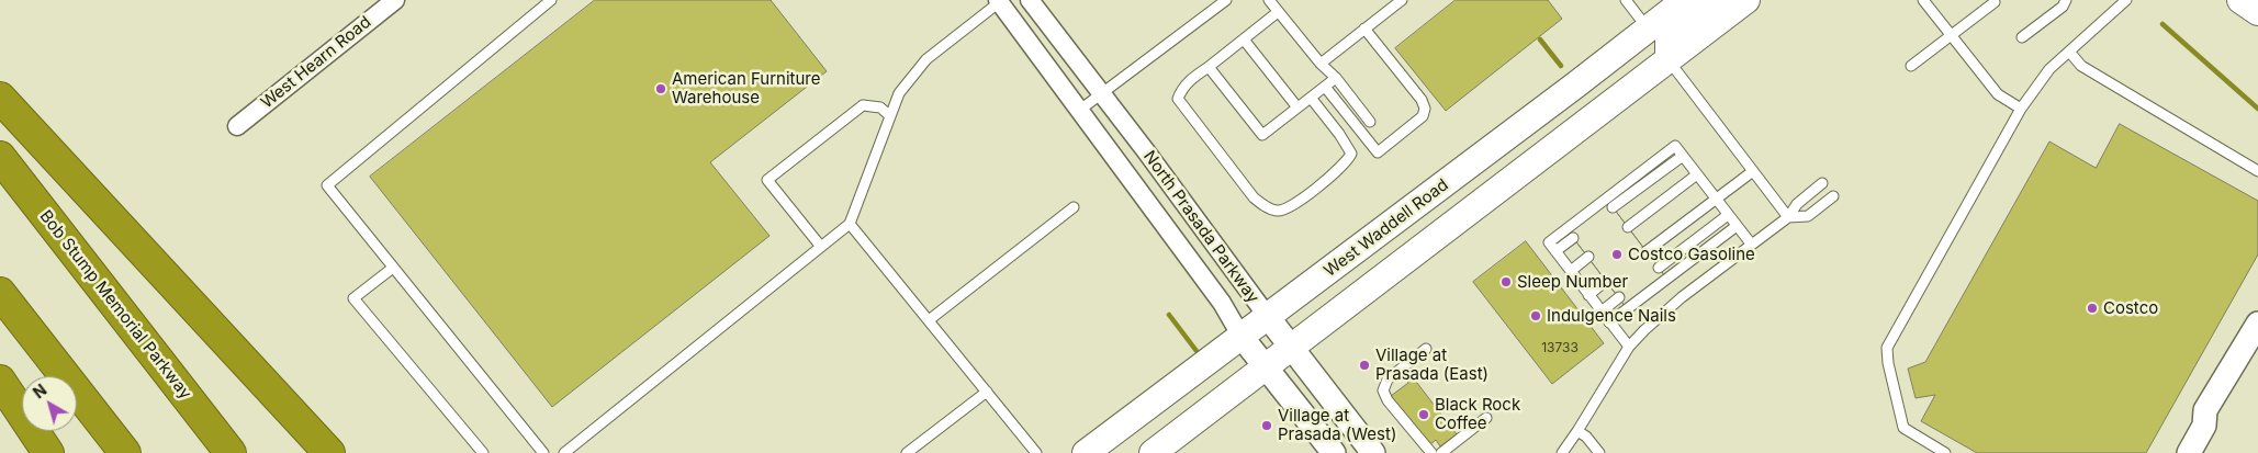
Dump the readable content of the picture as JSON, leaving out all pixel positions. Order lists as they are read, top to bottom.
{
  "streets": {
    "highway": ["Bob Stump Memorial Parkway"],
    "main road": ["West Waddell Road"],
    "street": ["West Hearn Road", "North Prasada Parkway"]
  },
  "crossings": [
    ["North Prasada Parkway", "West Waddell Road"]
  ],
  "places": [
    "American Furniture Warehouse",
    "Costco Gasoline",
    "Sleep Number",
    "Costco",
    "Indulgence Nails",
    "Village at Prasada (East)",
    "Black Rock Coffee",
    "Village at Prasada (West)"
  ],
  "house_numbers": ["13733"],
  "north": "top left"
}
